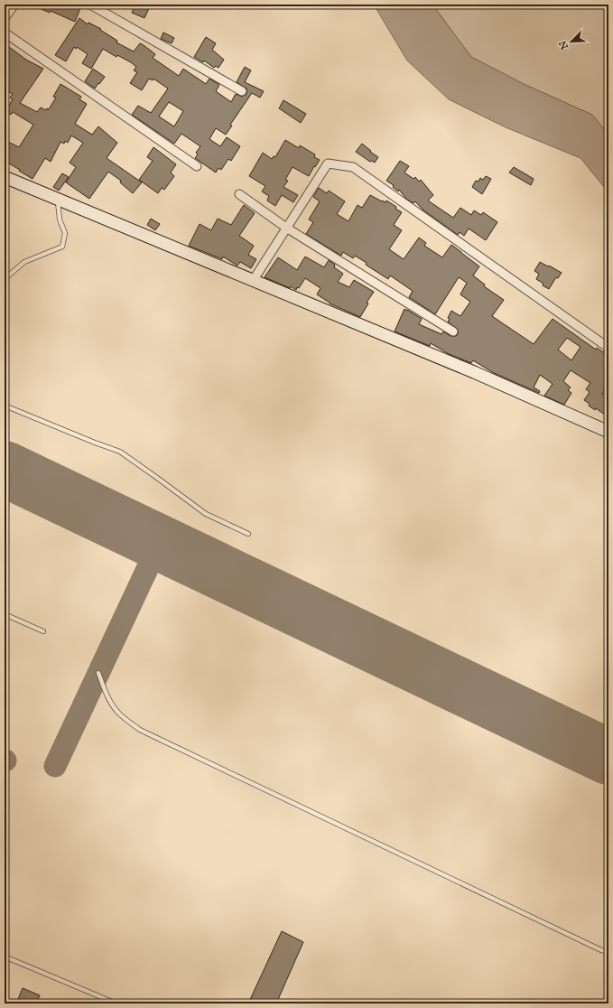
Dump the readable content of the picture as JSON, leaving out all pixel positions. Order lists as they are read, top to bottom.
{
  "north": "bottom left"
}
